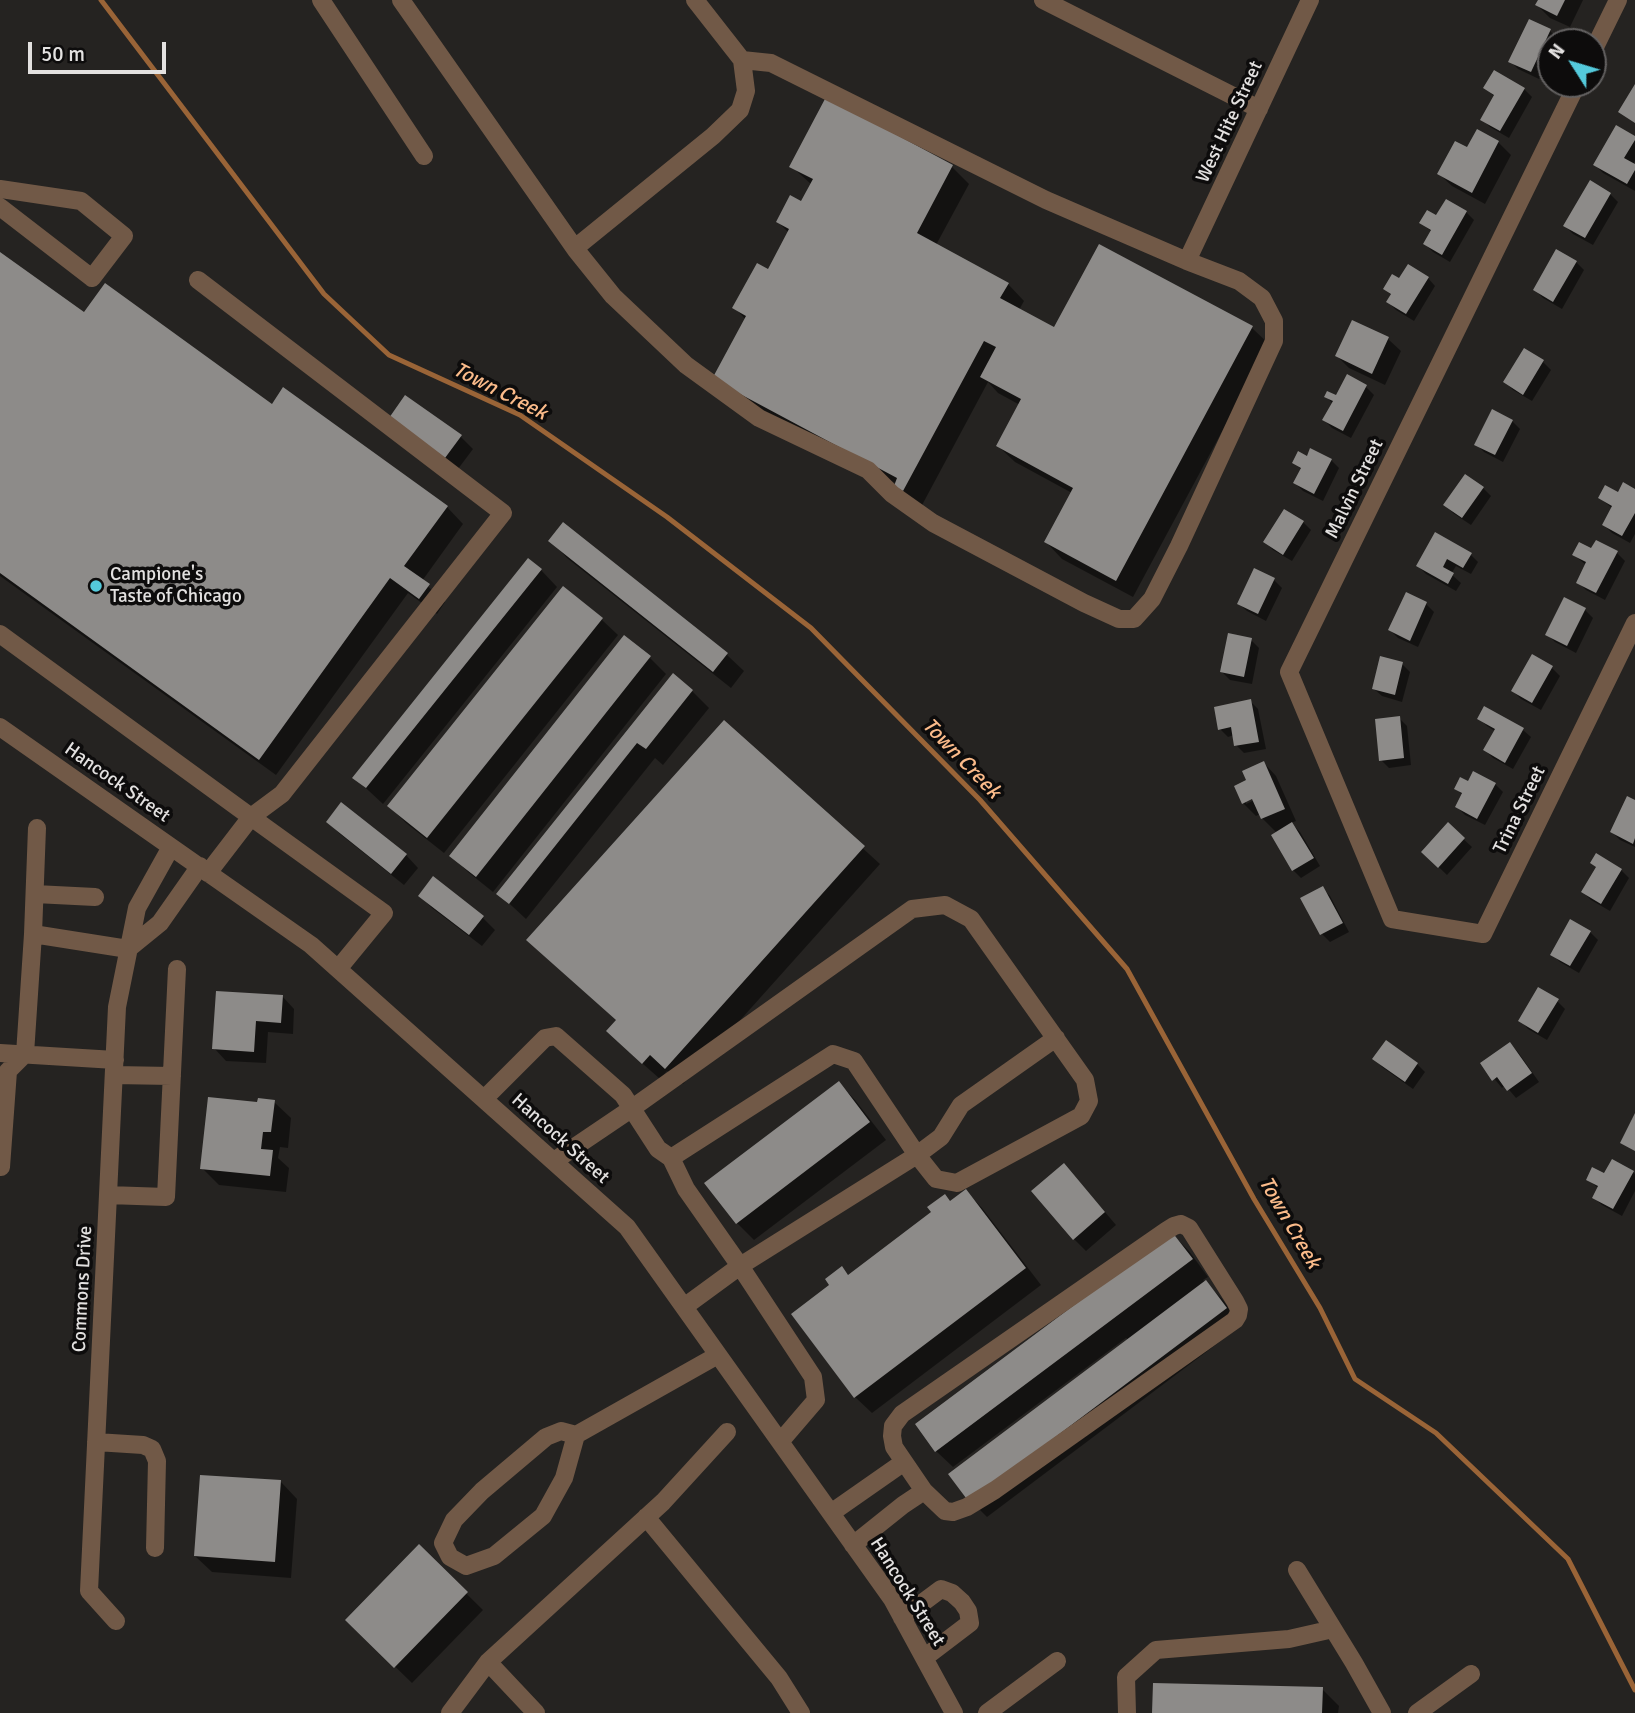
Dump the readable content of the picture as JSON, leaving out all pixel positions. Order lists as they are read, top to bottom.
{
  "streets": {
    "street": [
      "West Hite Street",
      "Malvin Street",
      "Hancock Street",
      "Trina Street",
      "Commons Drive"
    ]
  },
  "crossings": [
    ["Malvin Street", "Trina Street"],
    ["Hancock Street", "Commons Drive"]
  ],
  "water": ["Town Creek"],
  "places": ["Campione's Taste of Chicago"],
  "scale_bar": "50 m",
  "north": "top left"
}
